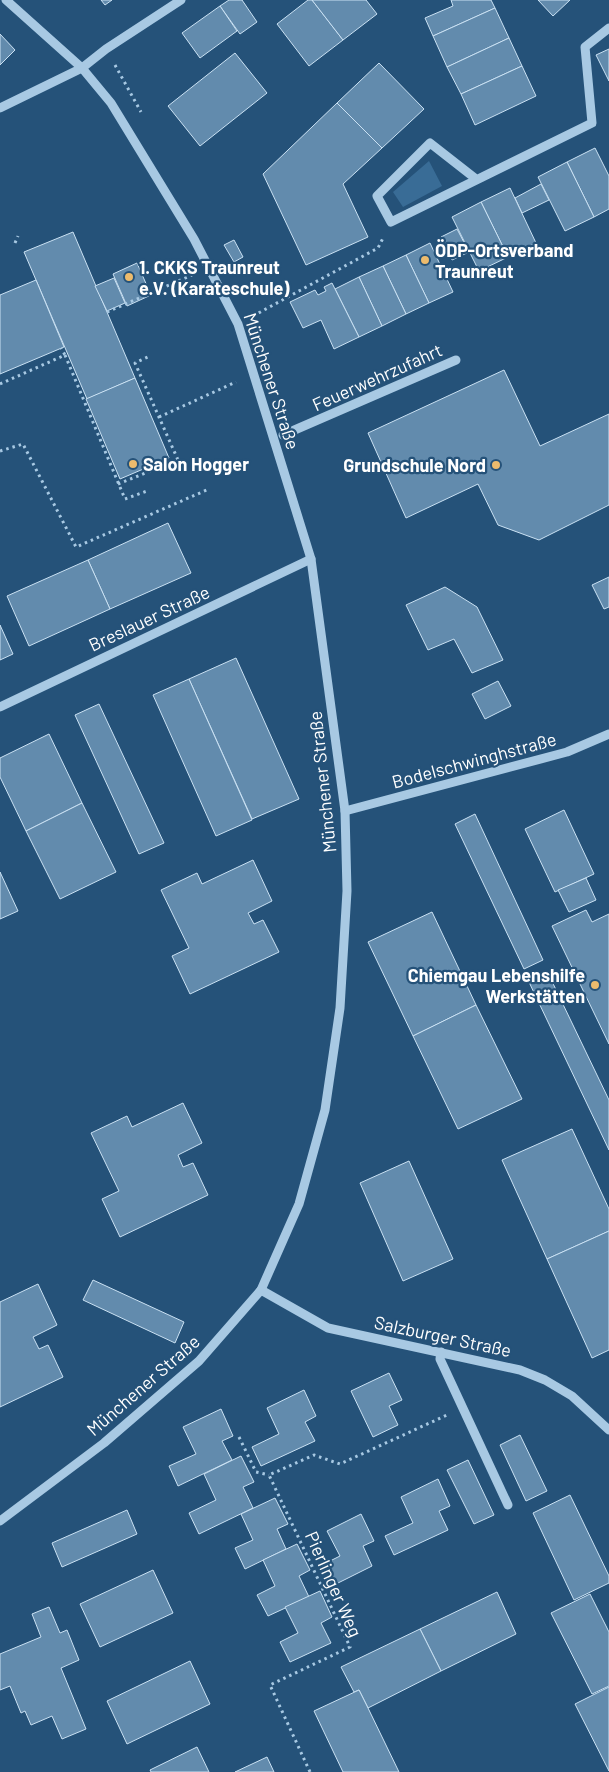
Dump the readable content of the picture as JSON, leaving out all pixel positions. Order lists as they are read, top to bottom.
{
  "streets": {
    "street": [
      "Feuerwehrzufahrt",
      "Münchener Straße",
      "Breslauer Straße",
      "Bodelschwinghstraße",
      "Salzburger Straße"
    ],
    "path": ["Pierlinger Weg"]
  },
  "crossings": [
    ["Münchener Straße", "Breslauer Straße"],
    ["Münchener Straße", "Bodelschwinghstraße"],
    ["Münchener Straße", "Salzburger Straße"]
  ],
  "places": [
    "ÖDP-Ortsverband Traunreut",
    "1. CKKS Traunreut e.V. (Karateschule)",
    "Salon Hogger",
    "Grundschule Nord",
    "Chiemgau Lebenshilfe Werkstätten"
  ]
}
